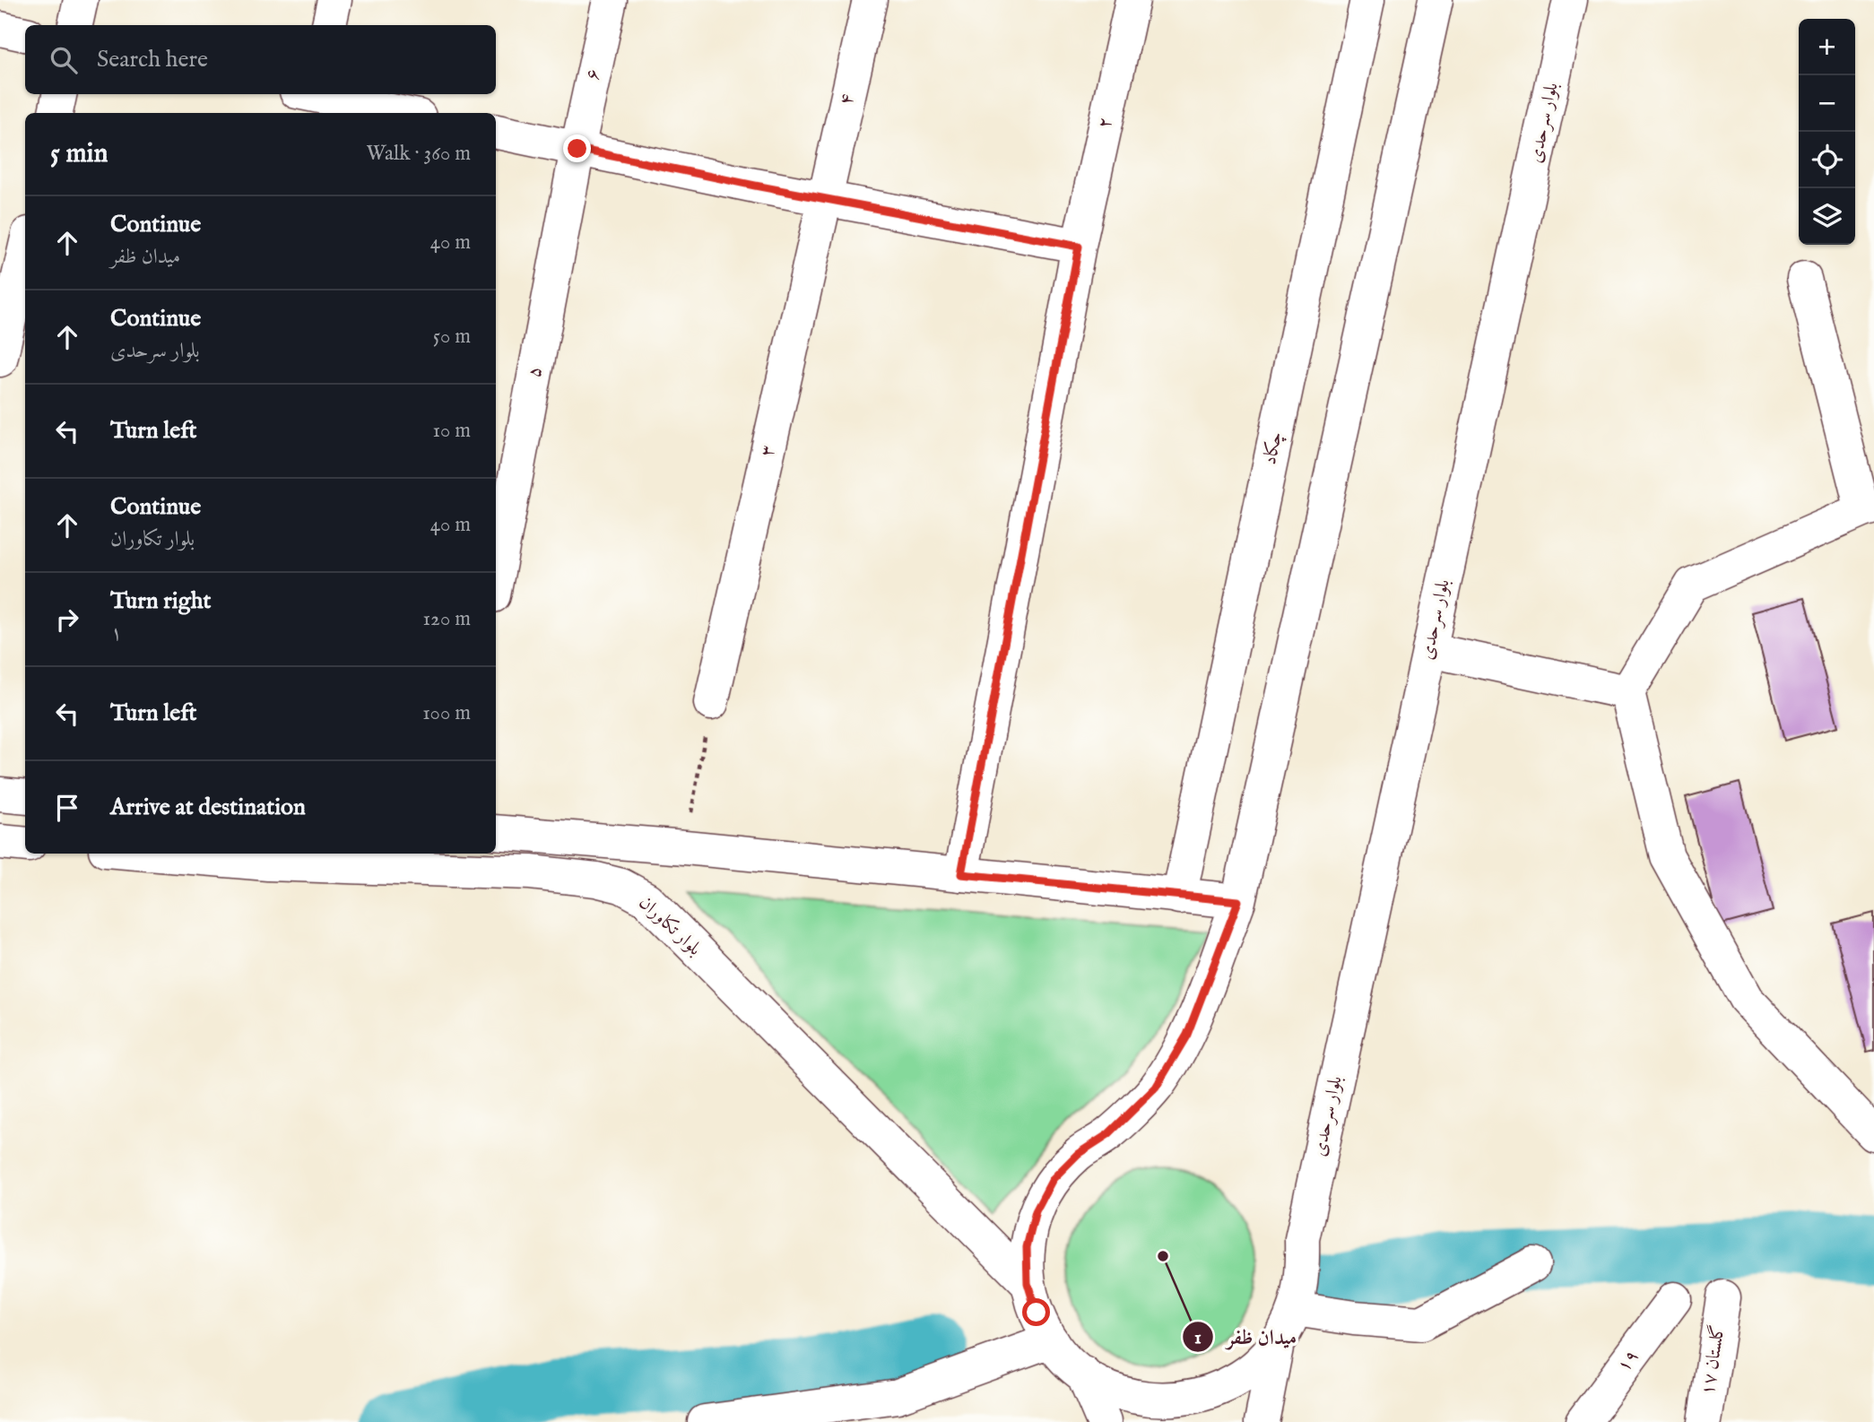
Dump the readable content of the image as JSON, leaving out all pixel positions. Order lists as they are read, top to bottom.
{
  "streets": {
    "street": [
      "۶",
      "۴",
      "۲",
      "بلوار سرحدی",
      "۵",
      "چکاد",
      "۳",
      "بلوار تکاوران",
      "گلستان ۱۷",
      "۱۹"
    ]
  },
  "crossings": [
    ["۶", "۵"],
    ["۴", "۳"]
  ],
  "places": ["میدان ظفر"],
  "page": {
    "map_buttons": ["+", "−"],
    "search": "Search here",
    "heading": ["5 min", "Walk · 360 m"],
    "list": [
      ["Continue", "میدان ظفر", "40 m"],
      ["Continue", "بلوار سرحدی", "50 m"],
      ["Turn left", "10 m"],
      ["Continue", "بلوار تکاوران", "40 m"],
      ["Turn right", "۱", "120 m"],
      ["Turn left", "100 m"],
      "Arrive at destination"
    ]
  }
}
